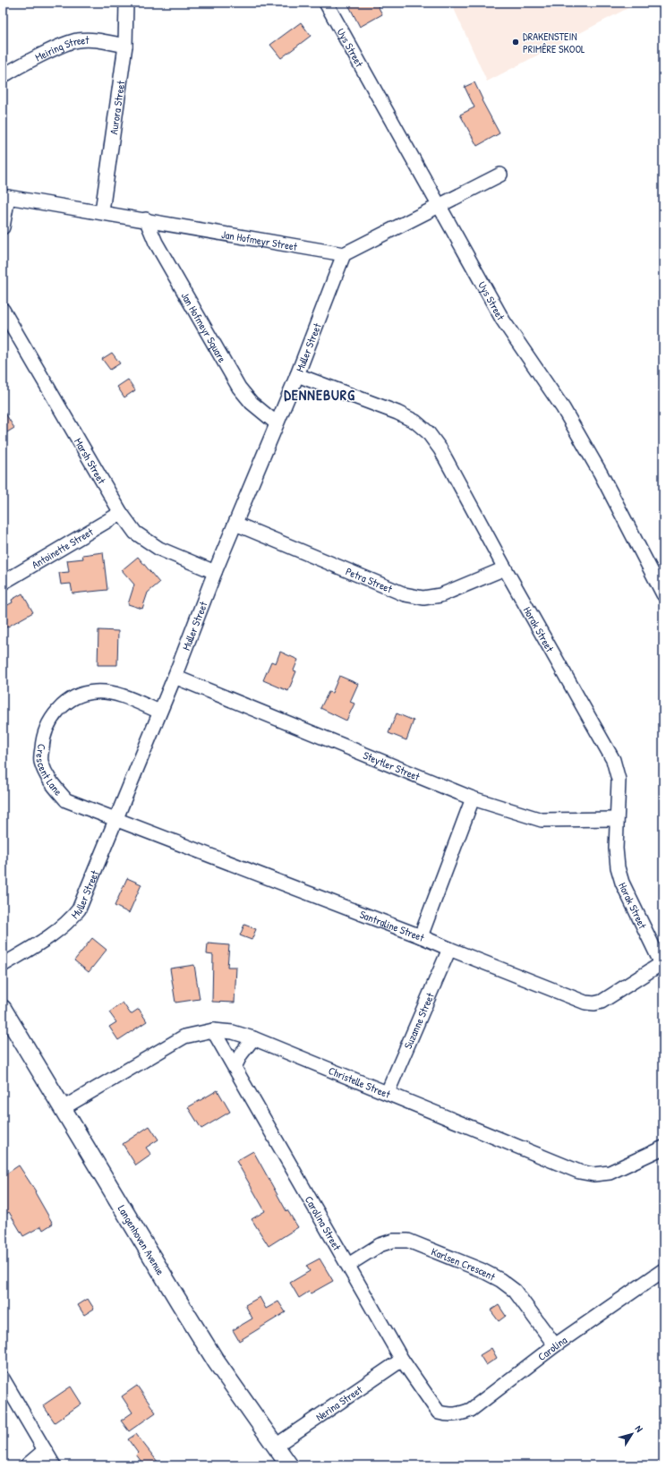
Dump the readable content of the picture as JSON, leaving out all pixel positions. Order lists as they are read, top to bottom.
{
  "streets": {
    "street": [
      "Uys Street",
      "Meiring Street",
      "Aurora Street",
      "Jan Hofmeyr Street",
      "Jan Hofmeyr Square",
      "Muller Street",
      "Marsh Street",
      "Antoinette Street",
      "Petra Street",
      "Horak Street",
      "Steytler Street",
      "Crescent Lane",
      "Santraline Street",
      "Suzanne Street",
      "Christelle Street",
      "Carolina Street",
      "Langenhoven Avenue",
      "Karlsen Crescent",
      "Carolina",
      "Nerina Street"
    ]
  },
  "crossings": [
    ["Meiring Street", "Aurora Street"],
    ["Aurora Street", "Jan Hofmeyr Street"],
    ["Jan Hofmeyr Street", "Jan Hofmeyr Square"],
    ["Jan Hofmeyr Street", "Muller Street"],
    ["Jan Hofmeyr Square", "Muller Street"],
    ["Muller Street", "Marsh Street"],
    ["Muller Street", "Petra Street"],
    ["Muller Street", "Horak Street"],
    ["Muller Street", "Steytler Street"],
    ["Muller Street", "Crescent Lane"],
    ["Muller Street", "Santraline Street"],
    ["Marsh Street", "Antoinette Street"],
    ["Petra Street", "Horak Street"],
    ["Horak Street", "Steytler Street"],
    ["Horak Street", "Santraline Street"],
    ["Crescent Lane", "Santraline Street"],
    ["Santraline Street", "Suzanne Street"],
    ["Suzanne Street", "Christelle Street"],
    ["Christelle Street", "Carolina Street"],
    ["Christelle Street", "Langenhoven Avenue"],
    ["Carolina Street", "Karlsen Crescent"],
    ["Carolina Street", "Carolina"],
    ["Carolina Street", "Nerina Street"],
    ["Langenhoven Avenue", "Nerina Street"],
    ["Karlsen Crescent", "Carolina"]
  ],
  "districts": ["DENNEBURG"],
  "places": ["DRAKENSTEIN PRIMÊRE SKOOL"],
  "north": "top right"
}
